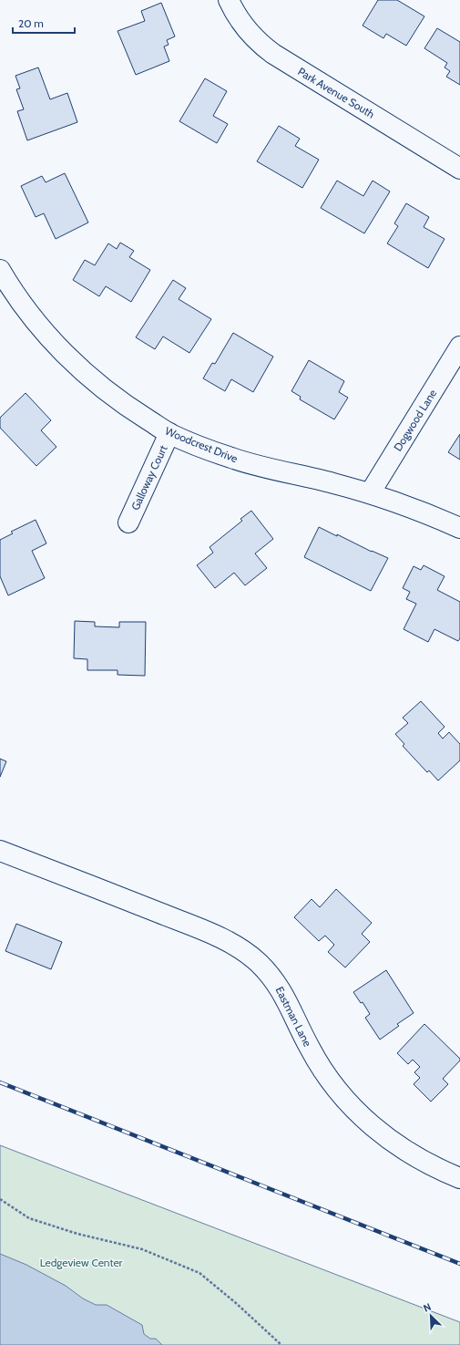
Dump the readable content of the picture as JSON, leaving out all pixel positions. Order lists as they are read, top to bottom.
{
  "streets": {
    "street": [
      "Park Avenue South",
      "Dogwood Lane",
      "Woodcrest Drive",
      "Galloway Court",
      "Eastman Lane"
    ]
  },
  "crossings": [
    ["Dogwood Lane", "Woodcrest Drive"],
    ["Woodcrest Drive", "Galloway Court"]
  ],
  "parks": ["Ledgeview Center"],
  "scale_bar": "20 m",
  "north": "top left"
}
